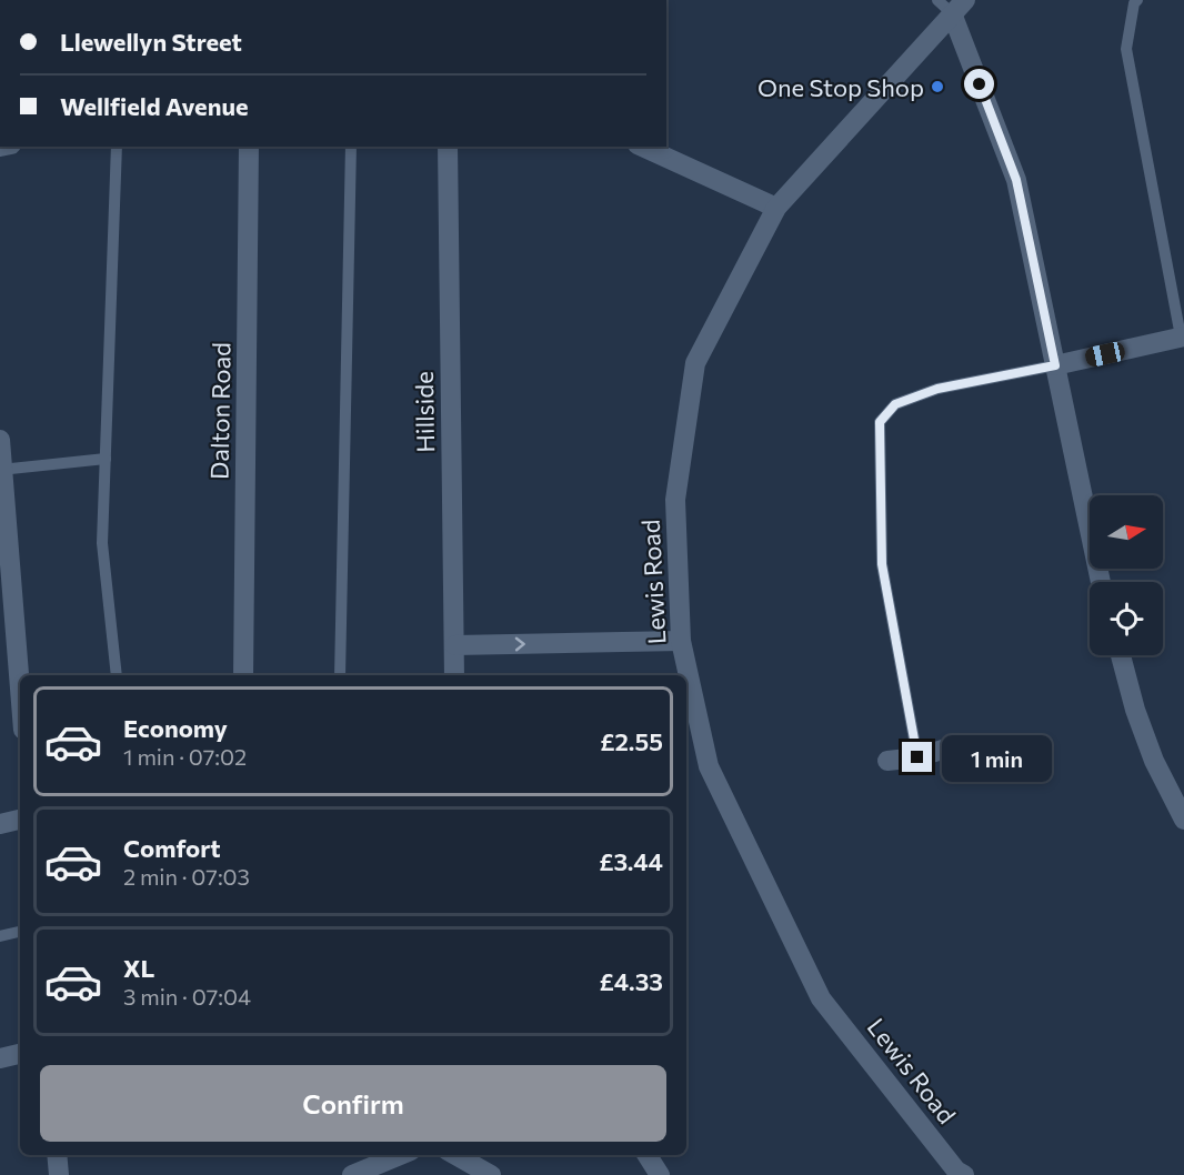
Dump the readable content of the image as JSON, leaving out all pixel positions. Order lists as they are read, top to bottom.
{
  "streets": {
    "street": ["Dalton Road", "Hillside", "Lewis Road"]
  },
  "places": ["One Stop Shop"],
  "north": "right",
  "page": {
    "banner": ["Llewellyn Street", "Wellfield Avenue"],
    "list": [
      {
        "name": "Economy",
        "note": "1 min · 07:02",
        "value": "£2.55"
      },
      {
        "name": "Comfort",
        "note": "2 min · 07:03",
        "value": "£3.44"
      },
      {
        "name": "XL",
        "note": "3 min · 07:04",
        "value": "£4.33"
      }
    ],
    "bubble": "1 min",
    "buttons": "Confirm"
  }
}
